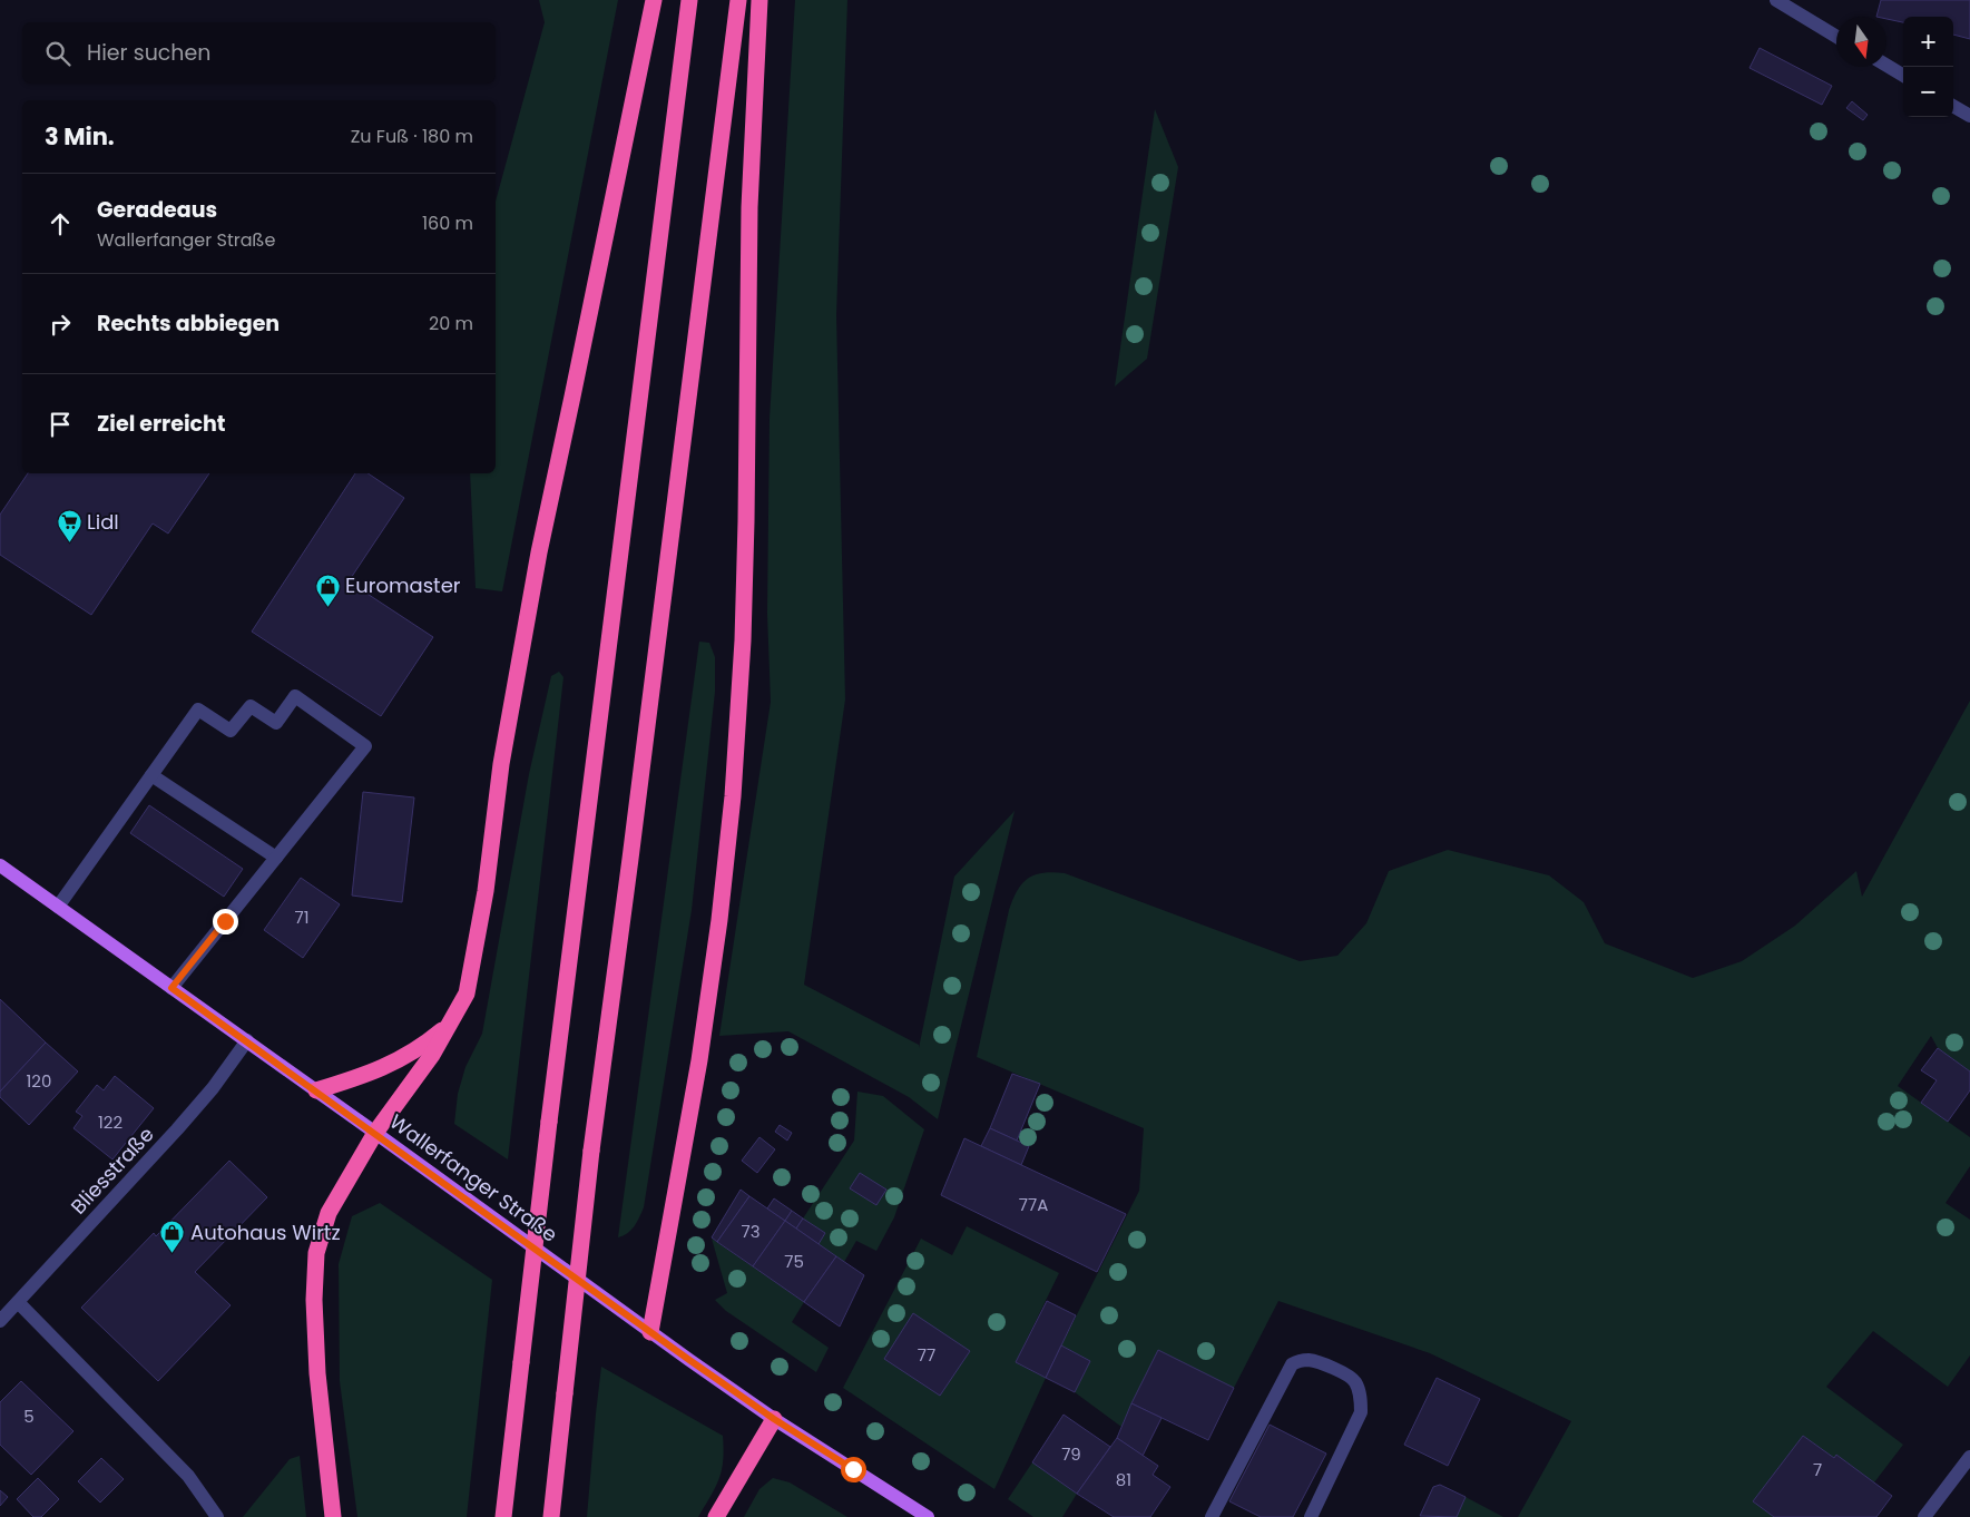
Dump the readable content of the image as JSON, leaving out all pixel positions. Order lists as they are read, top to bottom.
{
  "streets": {
    "main road": ["Wallerfanger Straße"],
    "street": ["Bliesstraße"]
  },
  "crossings": [
    ["Bliesstraße", "Wallerfanger Straße"]
  ],
  "places": {
    "supermarket": ["Lidl"],
    "shop": ["Euromaster", "Autohaus Wirtz"]
  },
  "house_numbers": [
    "71",
    "120",
    "122",
    "77A",
    "73",
    "75",
    "77",
    "5",
    "79",
    "7",
    "81"
  ],
  "north": "bottom",
  "page": {
    "map_buttons": ["+", "−"],
    "search": "Hier suchen",
    "heading": ["3 Min.", "Zu Fuß · 180 m"],
    "list": [
      ["Geradeaus", "Wallerfanger Straße", "160 m"],
      ["Rechts abbiegen", "20 m"],
      "Ziel erreicht"
    ]
  }
}
